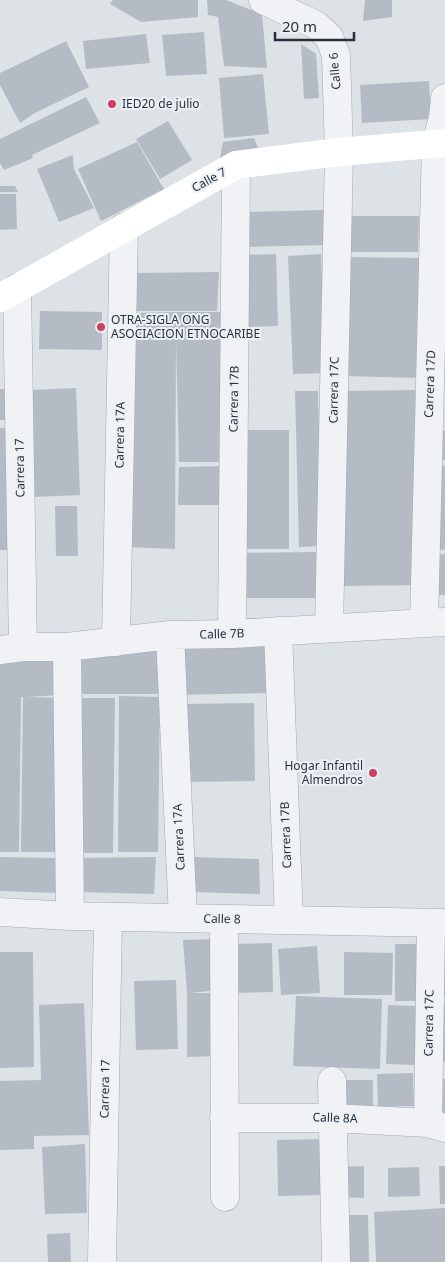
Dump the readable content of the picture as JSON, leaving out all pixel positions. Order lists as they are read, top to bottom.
{
  "streets": {
    "street": [
      "Calle 6",
      "Calle 7",
      "Carrera 17D",
      "Carrera 17C",
      "Carrera 17B",
      "Carrera 17A",
      "Carrera 17",
      "Calle 7B",
      "Calle 8",
      "Calle 8A"
    ]
  },
  "crossings": [
    ["Calle 6", "Calle 7"],
    ["Calle 6", "Carrera 17C"],
    ["Calle 7", "Carrera 17D"],
    ["Calle 7", "Carrera 17C"],
    ["Calle 7", "Carrera 17B"],
    ["Calle 7", "Carrera 17A"],
    ["Calle 7", "Carrera 17"],
    ["Carrera 17D", "Calle 7B"],
    ["Carrera 17C", "Calle 7B"],
    ["Carrera 17C", "Calle 8"],
    ["Carrera 17C", "Calle 8A"],
    ["Carrera 17B", "Calle 7B"],
    ["Carrera 17B", "Calle 8"],
    ["Carrera 17A", "Calle 7B"],
    ["Carrera 17A", "Calle 8"],
    ["Carrera 17", "Calle 7B"],
    ["Carrera 17", "Calle 8"]
  ],
  "places": ["IED20 de julio", "OTRA-SIGLA ONG ASOCIACION ETNOCARIBE", "Hogar Infantil Almendros"],
  "scale_bar": "20 m"
}
